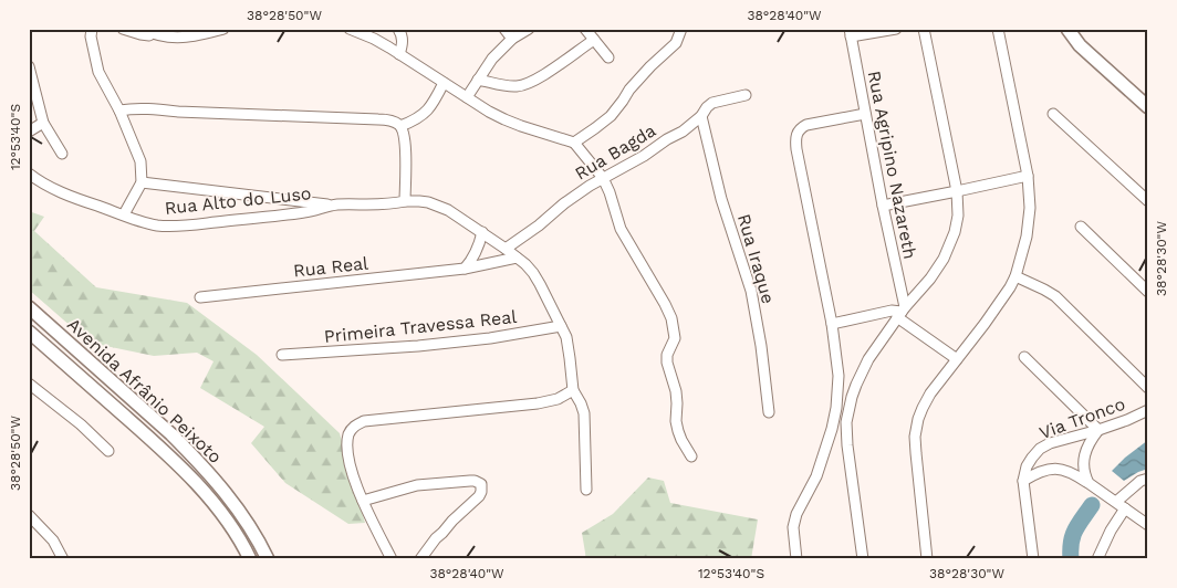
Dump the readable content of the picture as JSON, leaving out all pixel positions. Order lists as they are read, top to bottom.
{
  "streets": {
    "main road": ["Avenida Afrânio Peixoto"],
    "street": [
      "Rua Bagda",
      "Rua Agripino Nazareth",
      "Rua Alto do Luso",
      "Rua Iraque",
      "Rua Real",
      "Primeira Travessa Real",
      "Via Tronco"
    ]
  },
  "crossings": [
    ["Rua Bagda", "Rua Alto do Luso"],
    ["Rua Bagda", "Rua Iraque"],
    ["Rua Alto do Luso", "Rua Real"],
    ["Rua Alto do Luso", "Primeira Travessa Real"]
  ],
  "coordinates": [
    "38°28'50\"W",
    "38°28'40\"W",
    "12°53'40\"S",
    "38°28'30\"W"
  ]
}
